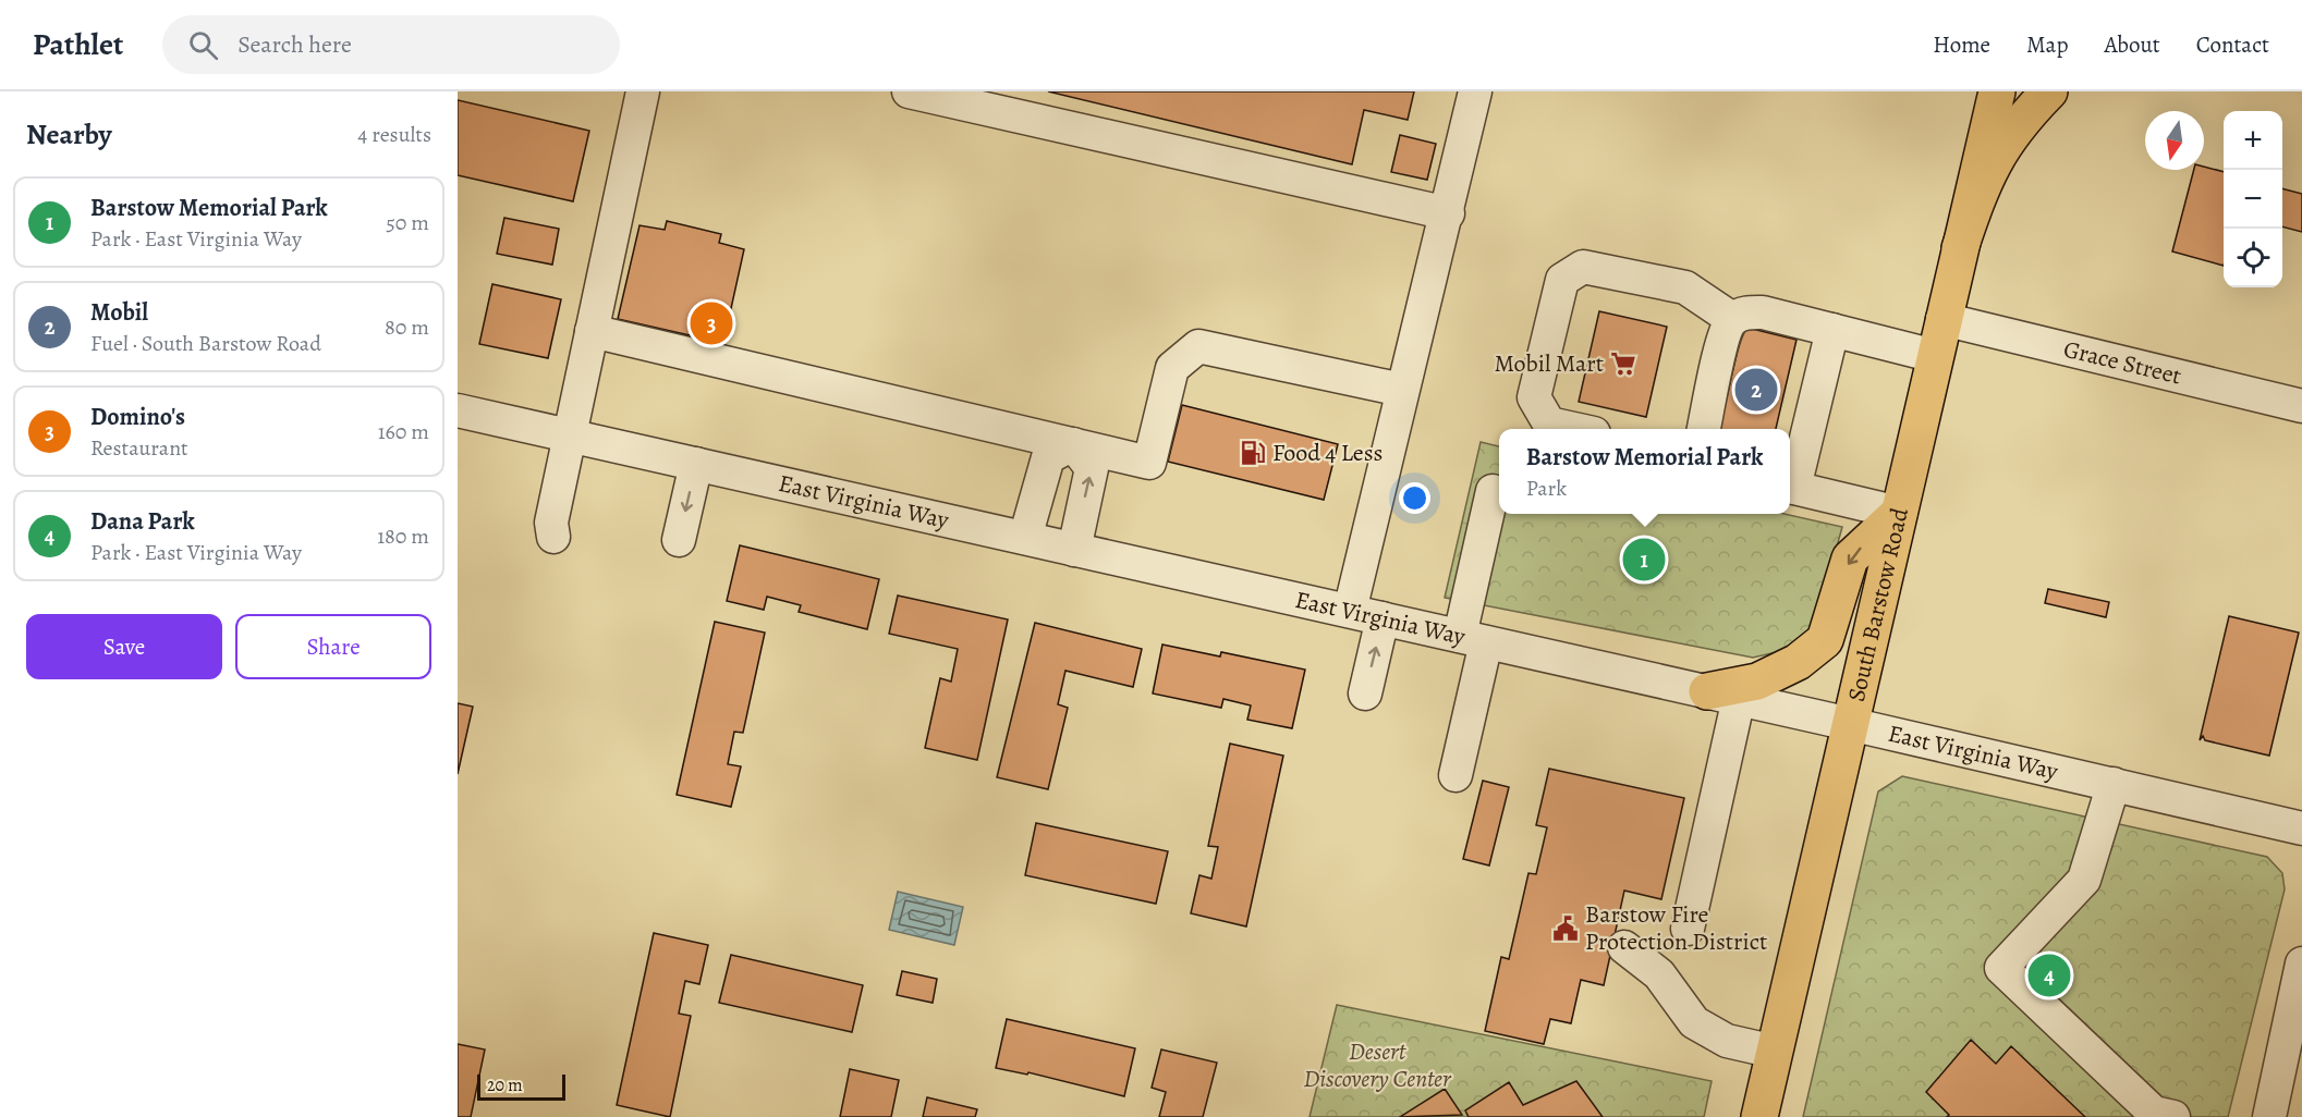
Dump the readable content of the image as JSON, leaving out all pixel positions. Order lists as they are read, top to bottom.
{
  "streets": {
    "main road": ["South Barstow Road"],
    "street": ["Grace Street", "East Virginia Way"]
  },
  "crossings": [
    ["Grace Street", "South Barstow Road"],
    ["East Virginia Way", "South Barstow Road"]
  ],
  "parks": ["Desert Discovery Center"],
  "places": {
    "supermarket": ["Mobil Mart"],
    "fuel station": ["Food 4 Less"],
    "public building": ["Barstow Fire Protection District"]
  },
  "scale_bar": "20 m",
  "north": "bottom",
  "page": {
    "header": "Pathlet",
    "search": "Search here",
    "nav": [
      "Home",
      "Map",
      "About",
      "Contact"
    ],
    "heading": ["Nearby", "4 results"],
    "map_buttons": ["+", "−"],
    "list": [
      {
        "mark": "1",
        "name": "Barstow Memorial Park",
        "note": "Park · East Virginia Way",
        "value": "50 m"
      },
      {
        "mark": "2",
        "name": "Mobil",
        "note": "Fuel · South Barstow Road",
        "value": "80 m"
      },
      {
        "mark": "3",
        "name": "Domino's",
        "note": "Restaurant",
        "value": "160 m"
      },
      {
        "mark": "4",
        "name": "Dana Park",
        "note": "Park · East Virginia Way",
        "value": "180 m"
      }
    ],
    "pins": [
      "3",
      "2",
      "1",
      "4"
    ],
    "popup": ["Barstow Memorial Park", "Park"],
    "buttons": ["Save", "Share"],
    "scale": "20 m"
  }
}
